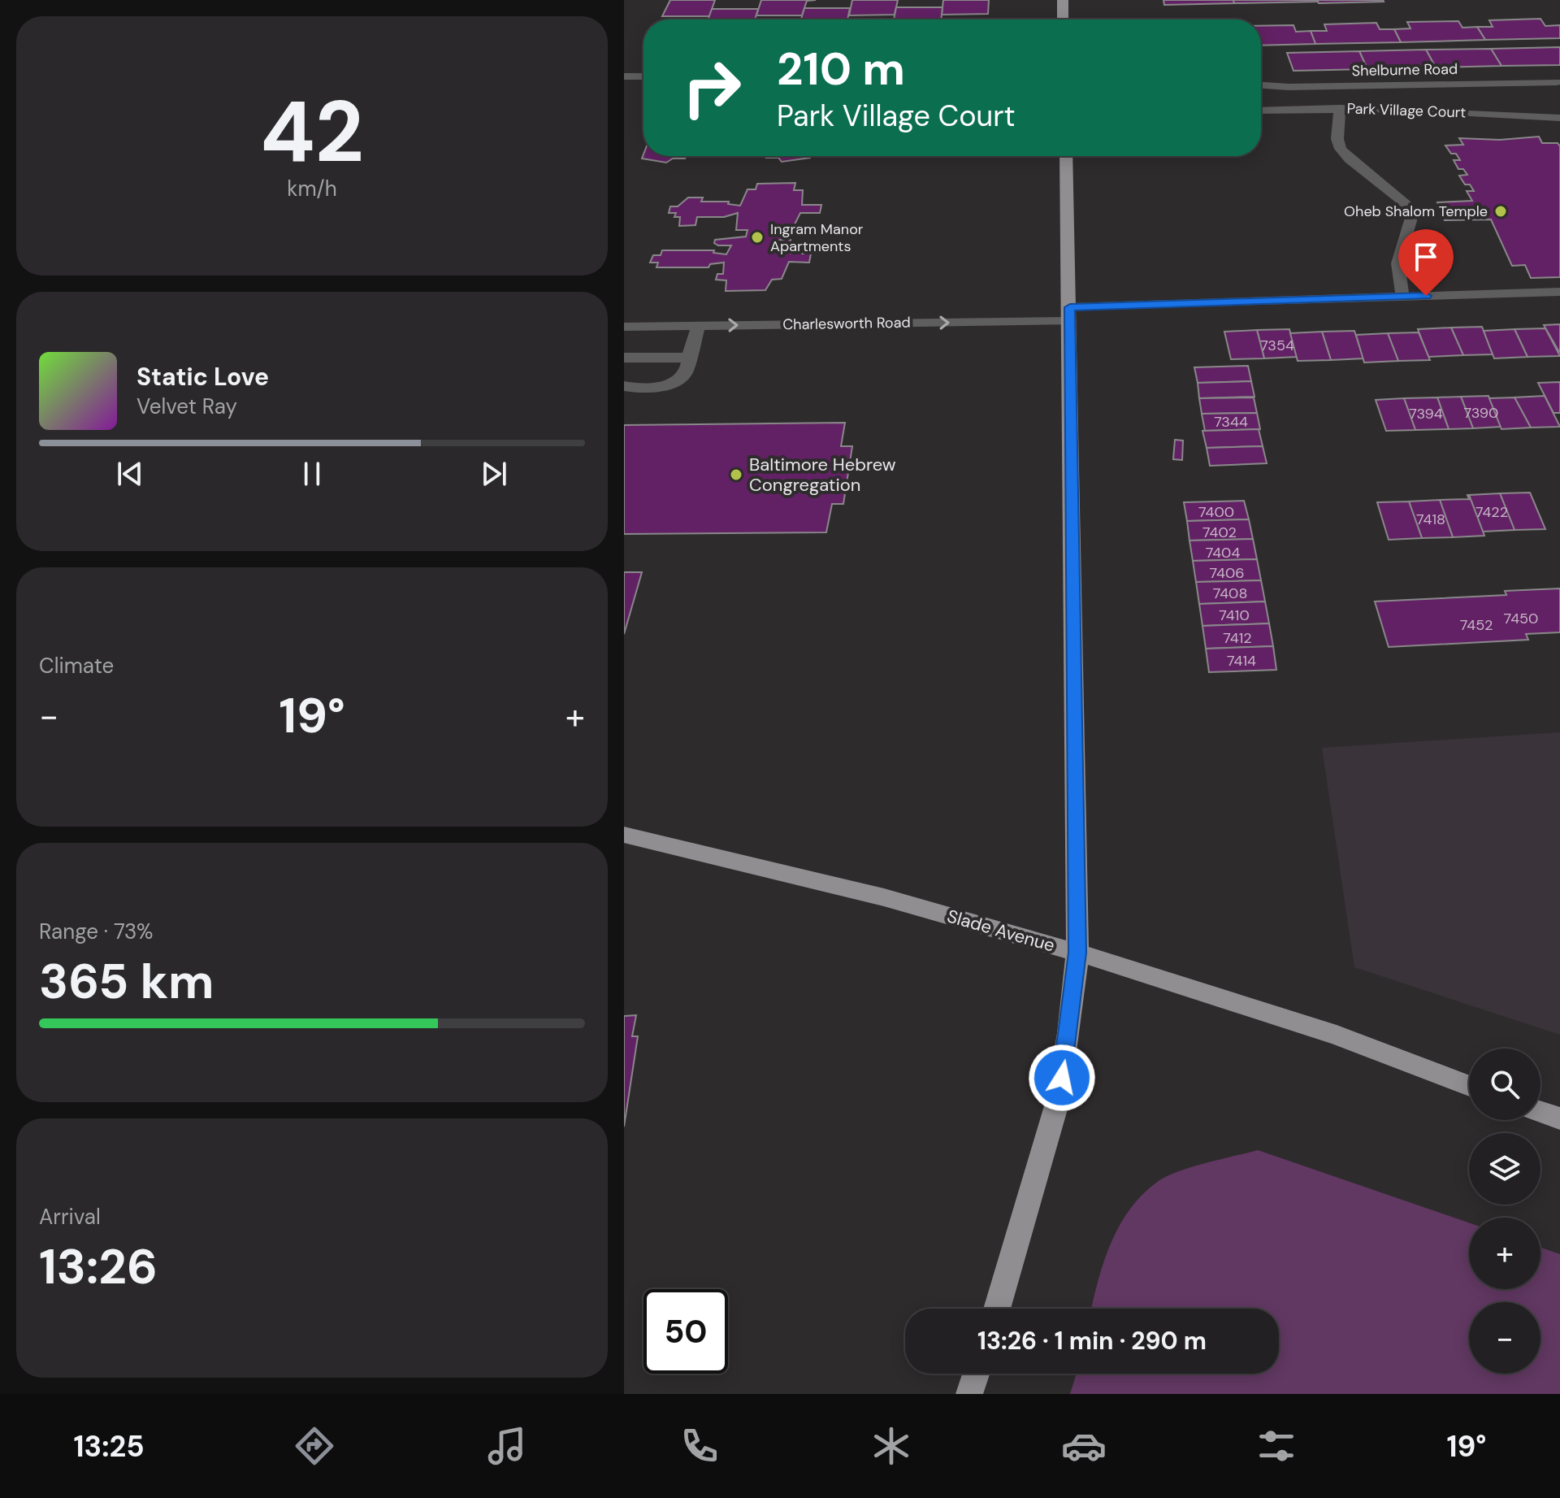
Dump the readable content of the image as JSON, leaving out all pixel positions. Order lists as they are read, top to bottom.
{
  "streets": {
    "main road": ["Slade Avenue"],
    "street": ["Shelburne Road", "Park Village Court", "Charlesworth Road"]
  },
  "one_way": ["Charlesworth Road"],
  "places": ["Oheb Shalom Temple", "Ingram Manor Apartments", "Baltimore Hebrew Congregation"],
  "house_numbers": [
    "7354",
    "7390",
    "7394",
    "7344",
    "7400",
    "7422",
    "7418",
    "7402",
    "7404",
    "7406",
    "7408",
    "7410",
    "7450",
    "7452",
    "7412",
    "7414"
  ],
  "page": {
    "tile": [
      ["42", "km/h"],
      "Climate",
      ["Range · 73%", "365 km"],
      ["Arrival", "13:26"]
    ],
    "turn": ["210 m", "Park Village Court"],
    "song": ["Static Love", "Velvet Ray"],
    "heat": ["−", "19°", "+"],
    "map_buttons": ["+", "−"],
    "limit": "50",
    "trip": "13:26 · 1 min · 290 m",
    "tabs": ["13:25", "19°"]
  }
}
